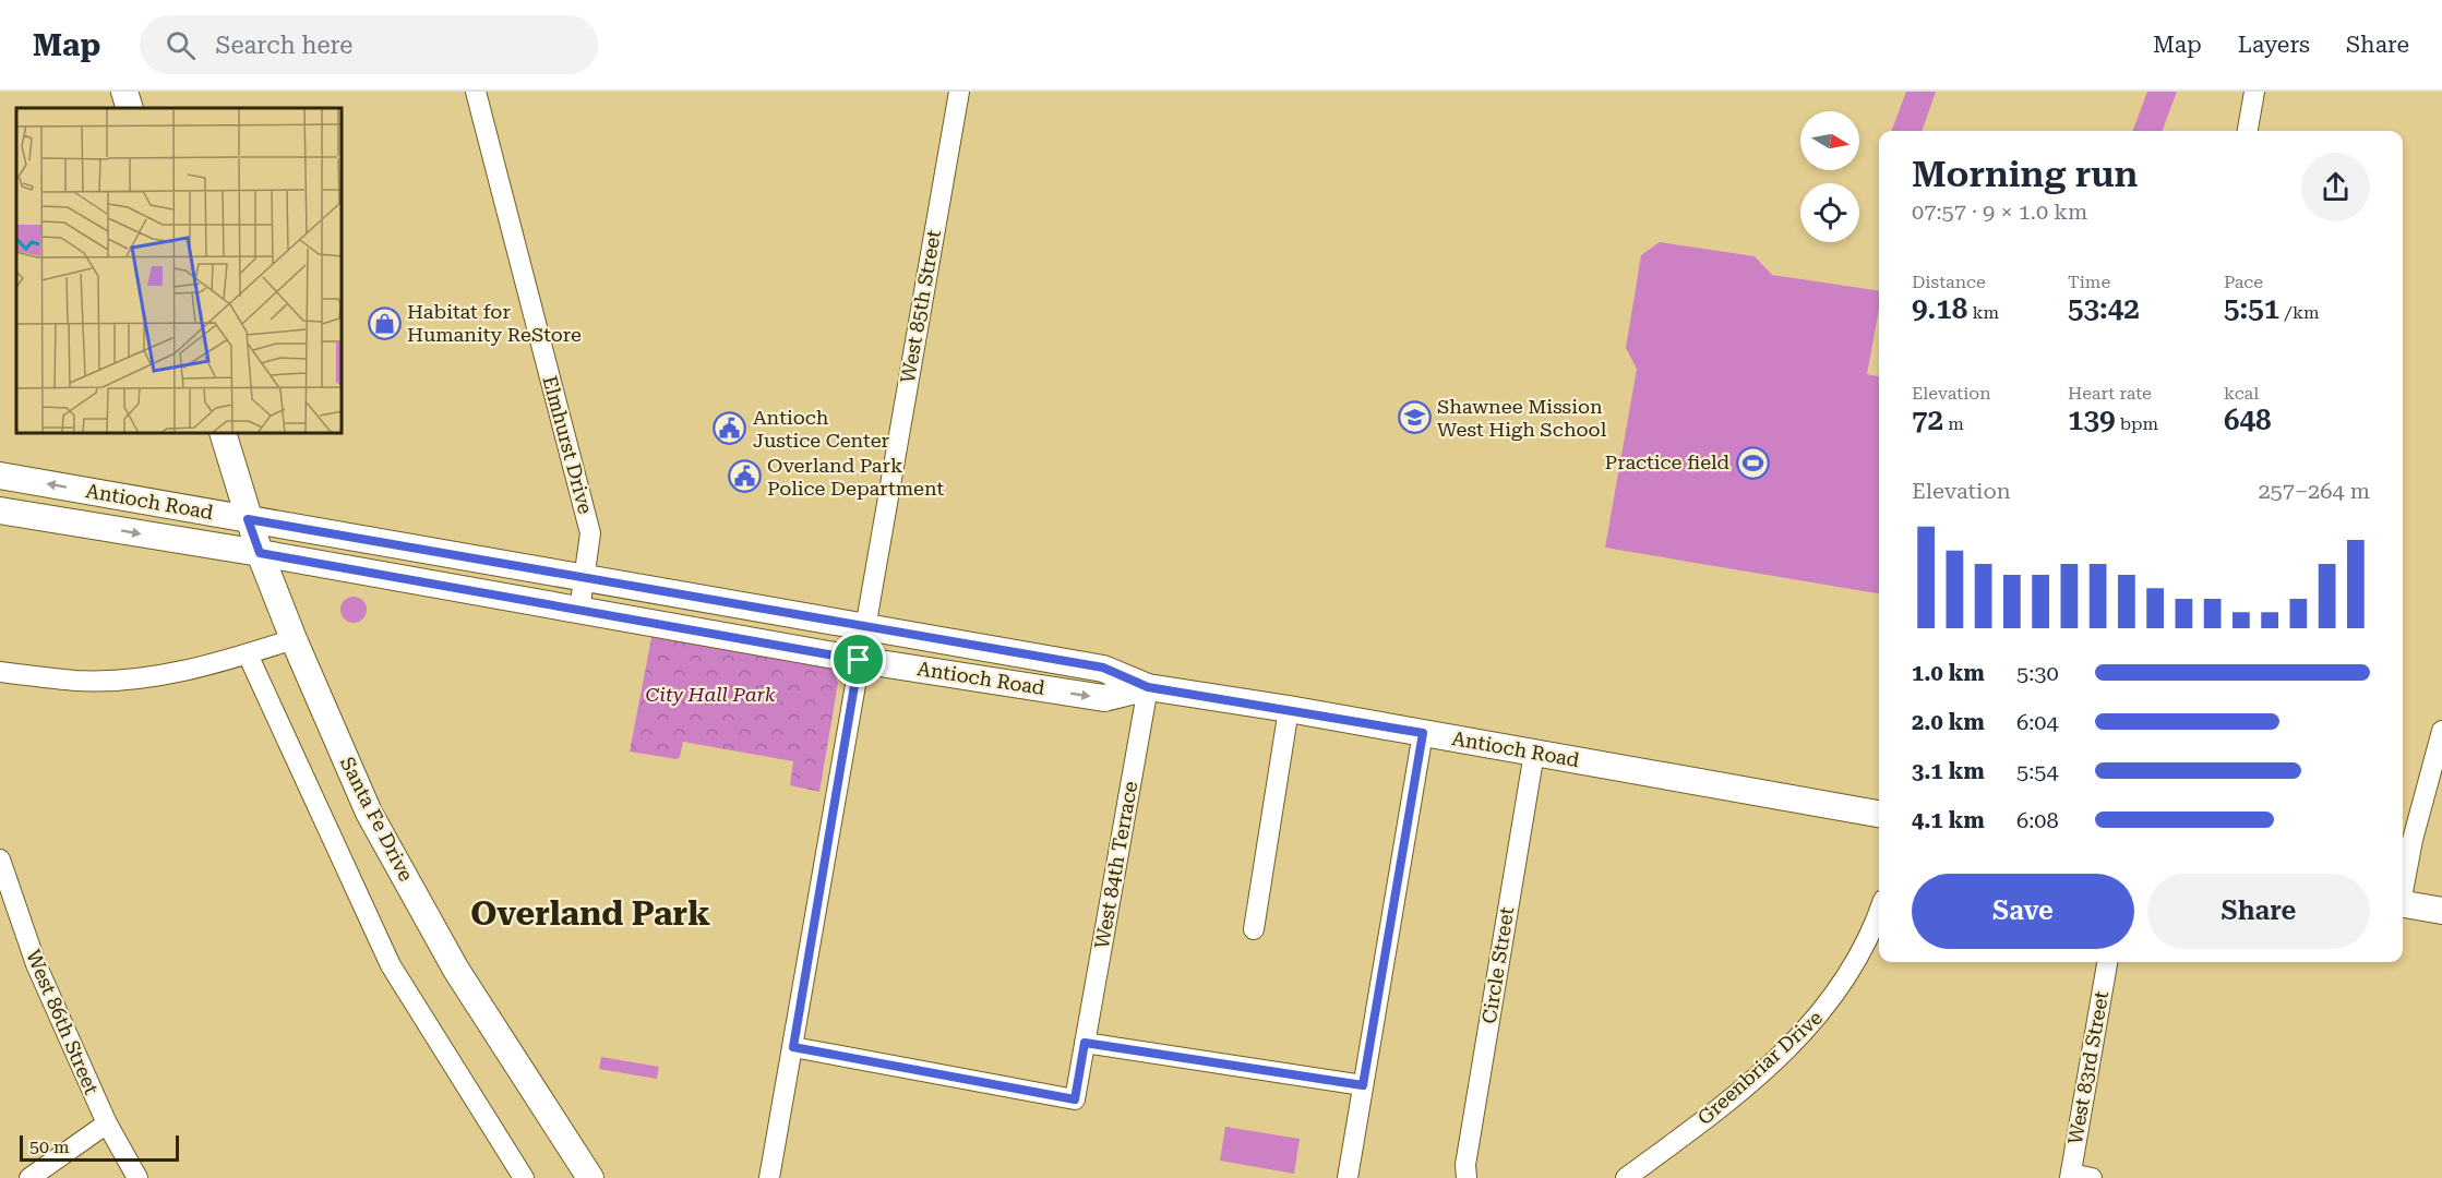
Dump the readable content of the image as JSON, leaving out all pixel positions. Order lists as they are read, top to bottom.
{
  "streets": {
    "main road": ["Antioch Road", "Santa Fe Drive"],
    "street": [
      "West 85th Street",
      "Elmhurst Drive",
      "West 84th Terrace",
      "Circle Street",
      "West 86th Street",
      "Greenbriar Drive",
      "West 83rd Street"
    ]
  },
  "crossings": [
    ["West 85th Street", "Antioch Road"],
    ["Elmhurst Drive", "Antioch Road"],
    ["Antioch Road", "Santa Fe Drive"],
    ["Antioch Road", "West 84th Terrace"],
    ["Antioch Road", "Circle Street"]
  ],
  "districts": ["Overland Park"],
  "parks": ["City Hall Park"],
  "places": {
    "shop": ["Habitat for Humanity ReStore"],
    "school or university": ["Shawnee Mission West High School"],
    "public building": ["Antioch Justice Center", "Overland Park Police Department"],
    "sports": ["Practice field"]
  },
  "scale_bar": "50 m",
  "north": "right",
  "page": {
    "header": "Map",
    "search": "Search here",
    "nav": ["Map", "Layers", "Share"],
    "heading": ["Morning run", "07:57 · 9 × 1.0 km"],
    "stats": [
      ["Distance", "9.18 km"],
      ["Time", "53:42"],
      ["Pace", "5:51 /km"],
      ["Elevation", "72 m"],
      ["Heart rate", "139 bpm"],
      ["kcal", "648"]
    ],
    "chart": ["Elevation", "257–264 m"],
    "list": [
      {
        "name": "1.0 km",
        "note": "5:30"
      },
      {
        "name": "2.0 km",
        "note": "6:04"
      },
      {
        "name": "3.1 km",
        "note": "5:54"
      },
      {
        "name": "4.1 km",
        "note": "6:08"
      }
    ],
    "buttons": ["Save", "Share"],
    "scale": "50 m"
  }
}
